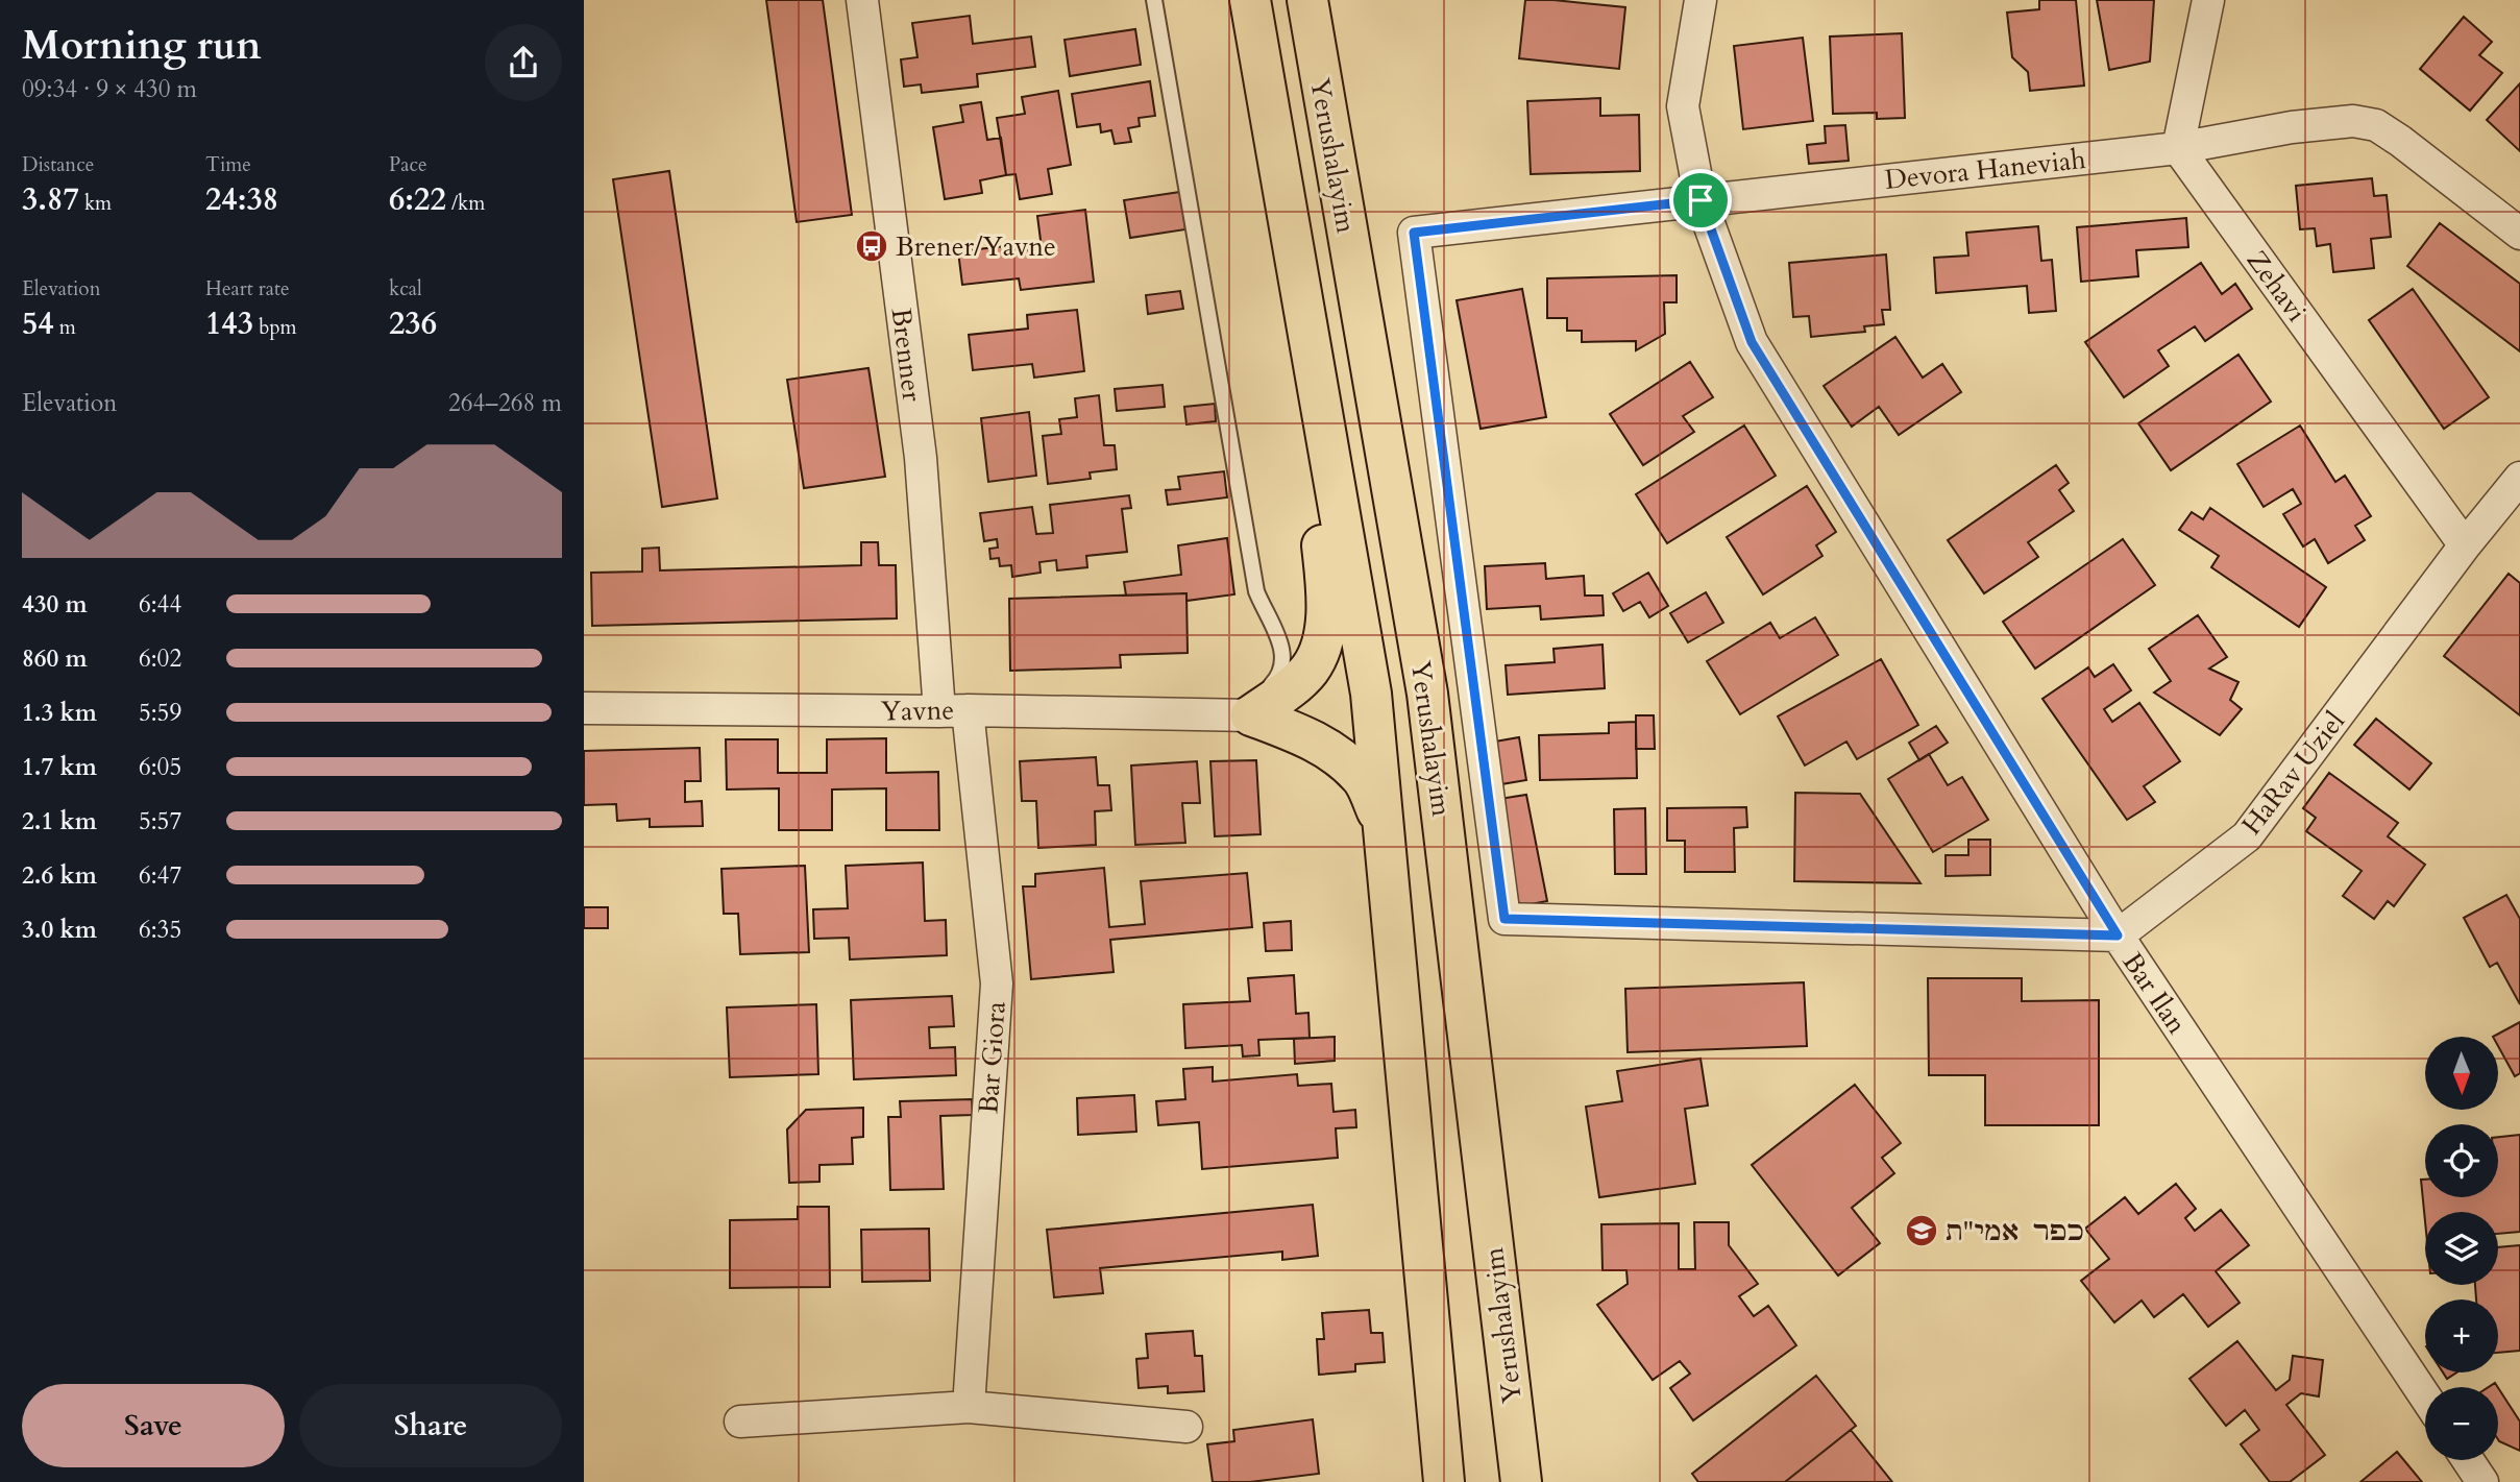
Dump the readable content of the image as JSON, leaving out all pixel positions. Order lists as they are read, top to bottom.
{
  "streets": {
    "highway": ["Yerushalayim"],
    "street": [
      "Devora Haneviah",
      "Zehavi",
      "Brenner",
      "Yavne",
      "HaRav Uziel",
      "Bar Ilan",
      "Bar Giora"
    ]
  },
  "crossings": [
    ["Devora Haneviah", "Zehavi"],
    ["Devora Haneviah", "HaRav Uziel"],
    ["Devora Haneviah", "Bar Ilan"],
    ["Zehavi", "HaRav Uziel"],
    ["Brenner", "Yavne"],
    ["Brenner", "Bar Giora"],
    ["Yavne", "Bar Giora"],
    ["HaRav Uziel", "Bar Ilan"]
  ],
  "places": {
    "bus stop": ["Brener/Yavne"],
    "school or university": ["כפר אמי\"ת"]
  },
  "north": "bottom",
  "page": {
    "heading": ["Morning run", "09:34 · 9 × 430 m"],
    "stats": [
      ["Distance", "3.87 km"],
      ["Time", "24:38"],
      ["Pace", "6:22 /km"],
      ["Elevation", "54 m"],
      ["Heart rate", "143 bpm"],
      ["kcal", "236"]
    ],
    "chart": ["Elevation", "264–268 m"],
    "list": [
      {
        "name": "430 m",
        "note": "6:44"
      },
      {
        "name": "860 m",
        "note": "6:02"
      },
      {
        "name": "1.3 km",
        "note": "5:59"
      },
      {
        "name": "1.7 km",
        "note": "6:05"
      },
      {
        "name": "2.1 km",
        "note": "5:57"
      },
      {
        "name": "2.6 km",
        "note": "6:47"
      },
      {
        "name": "3.0 km",
        "note": "6:35"
      }
    ],
    "map_buttons": ["+", "−"],
    "buttons": ["Save", "Share"]
  }
}
